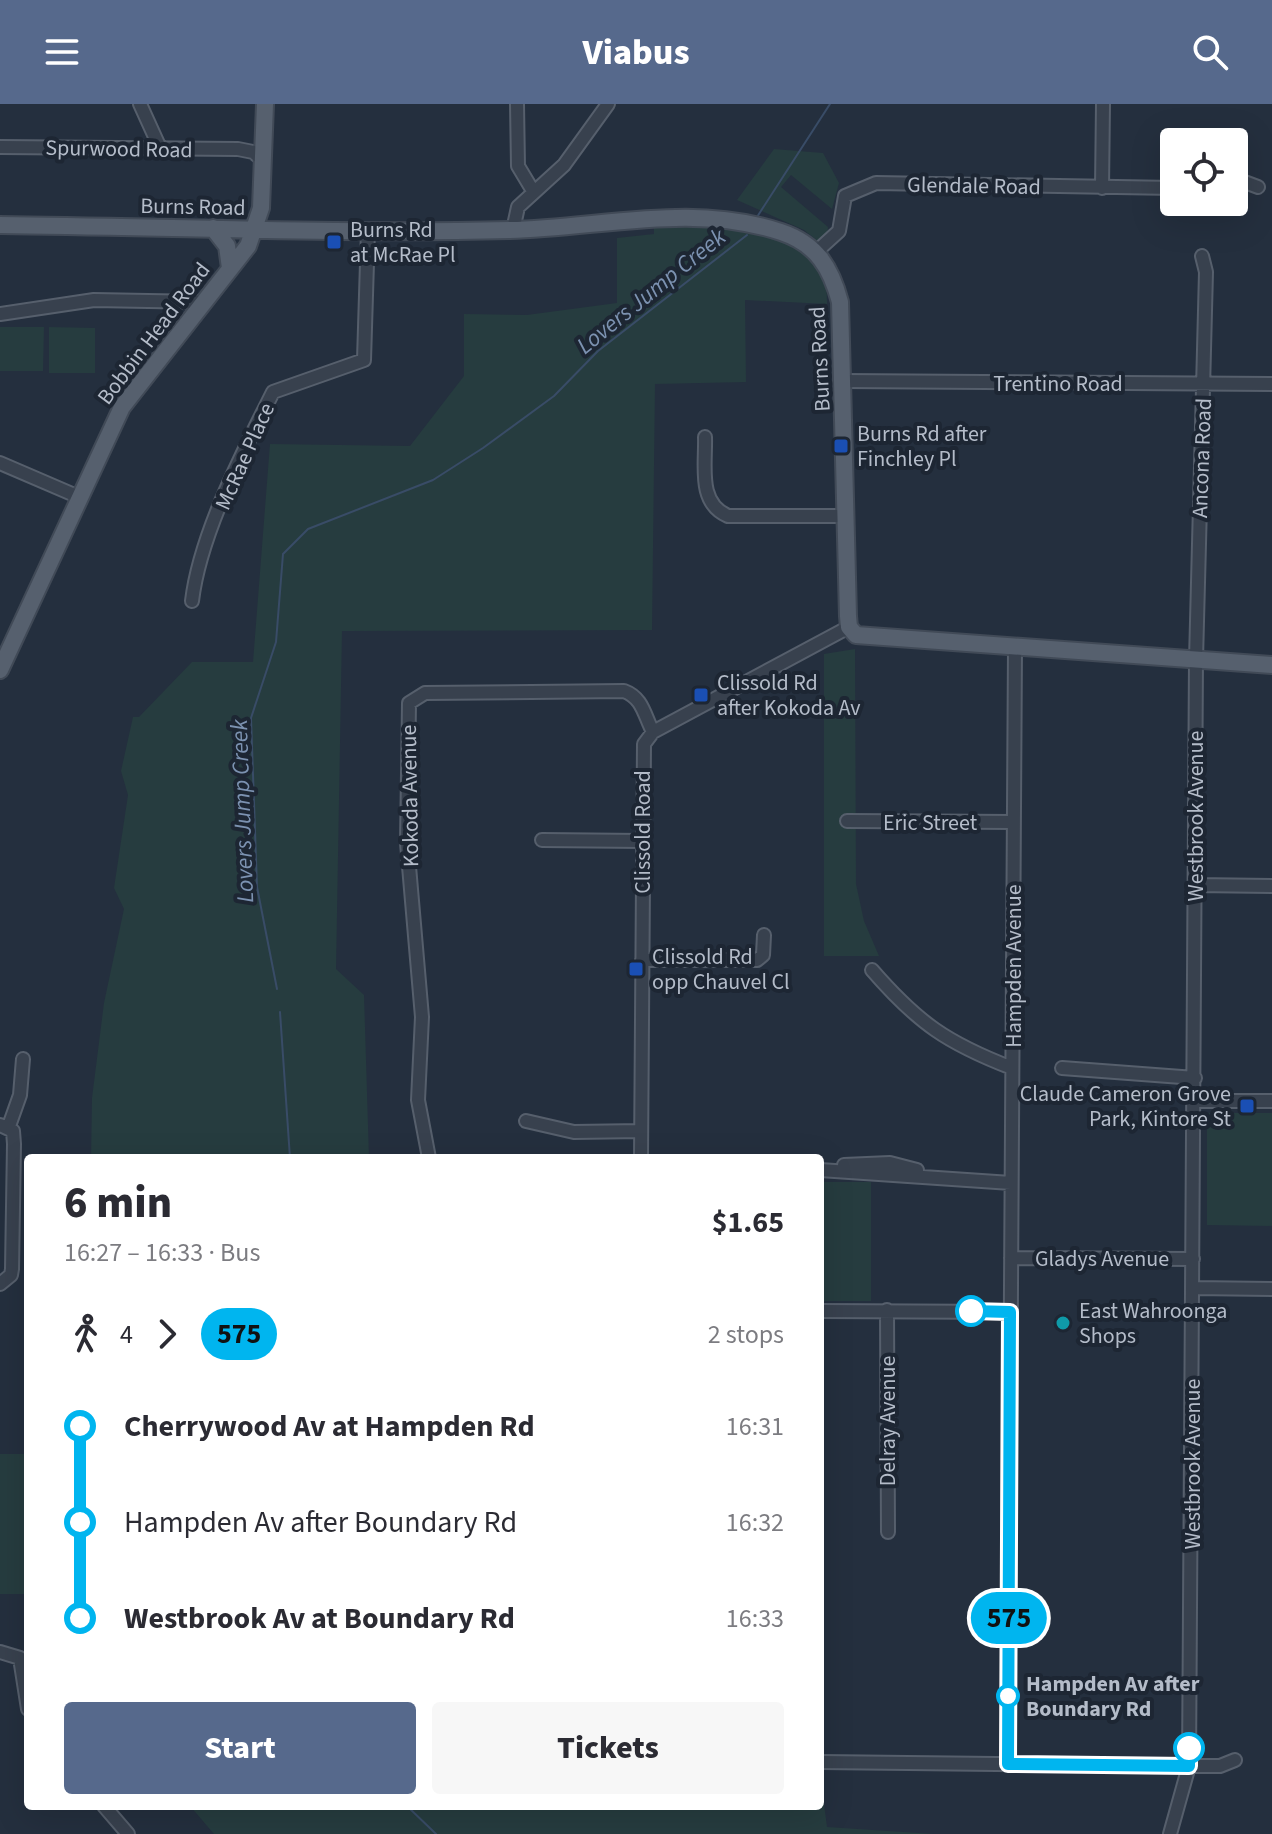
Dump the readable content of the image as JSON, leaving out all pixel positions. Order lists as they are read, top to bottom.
{
  "streets": {
    "main road": ["Burns Road", "Bobbin Head Road"],
    "street": [
      "Spurwood Road",
      "Glendale Road",
      "Trentino Road",
      "McRae Place",
      "Ancona Road",
      "Kokoda Avenue",
      "Westbrook Avenue",
      "Eric Street",
      "Clissold Road",
      "Hampden Avenue",
      "Gladys Avenue",
      "Delray Avenue"
    ]
  },
  "crossings": [
    ["Spurwood Road", "Bobbin Head Road"],
    ["Glendale Road", "Burns Road"],
    ["Burns Road", "Bobbin Head Road"],
    ["Burns Road", "Trentino Road"],
    ["Burns Road", "McRae Place"],
    ["Trentino Road", "Ancona Road"],
    ["Ancona Road", "Westbrook Avenue"],
    ["Kokoda Avenue", "Clissold Road"],
    ["Westbrook Avenue", "Gladys Avenue"],
    ["Eric Street", "Hampden Avenue"],
    ["Hampden Avenue", "Gladys Avenue"]
  ],
  "water": ["Lovers Jump Creek"],
  "places": {
    "transit": [
      "Burns Rd at McRae Pl",
      "Burns Rd after Finchley Pl",
      "Clissold Rd after Kokoda Av",
      "Clissold Rd opp Chauvel Cl",
      "Claude Cameron Grove Park, Kintore St"
    ],
    "other": ["East Wahroonga Shops", "Hampden Av after Boundary Rd"]
  },
  "lines": ["bus line 575"],
  "page": {
    "header": "Viabus",
    "on_map": "575",
    "heading": ["6 min", "16:27 – 16:33 · Bus", "$1.65"],
    "legs": ["4", "575", "2 stops"],
    "list": [
      {
        "name": "Cherrywood Av at Hampden Rd",
        "value": "16:31"
      },
      {
        "name": "Hampden Av after Boundary Rd",
        "value": "16:32"
      },
      {
        "name": "Westbrook Av at Boundary Rd",
        "value": "16:33"
      }
    ],
    "buttons": ["Start", "Tickets"]
  }
}
